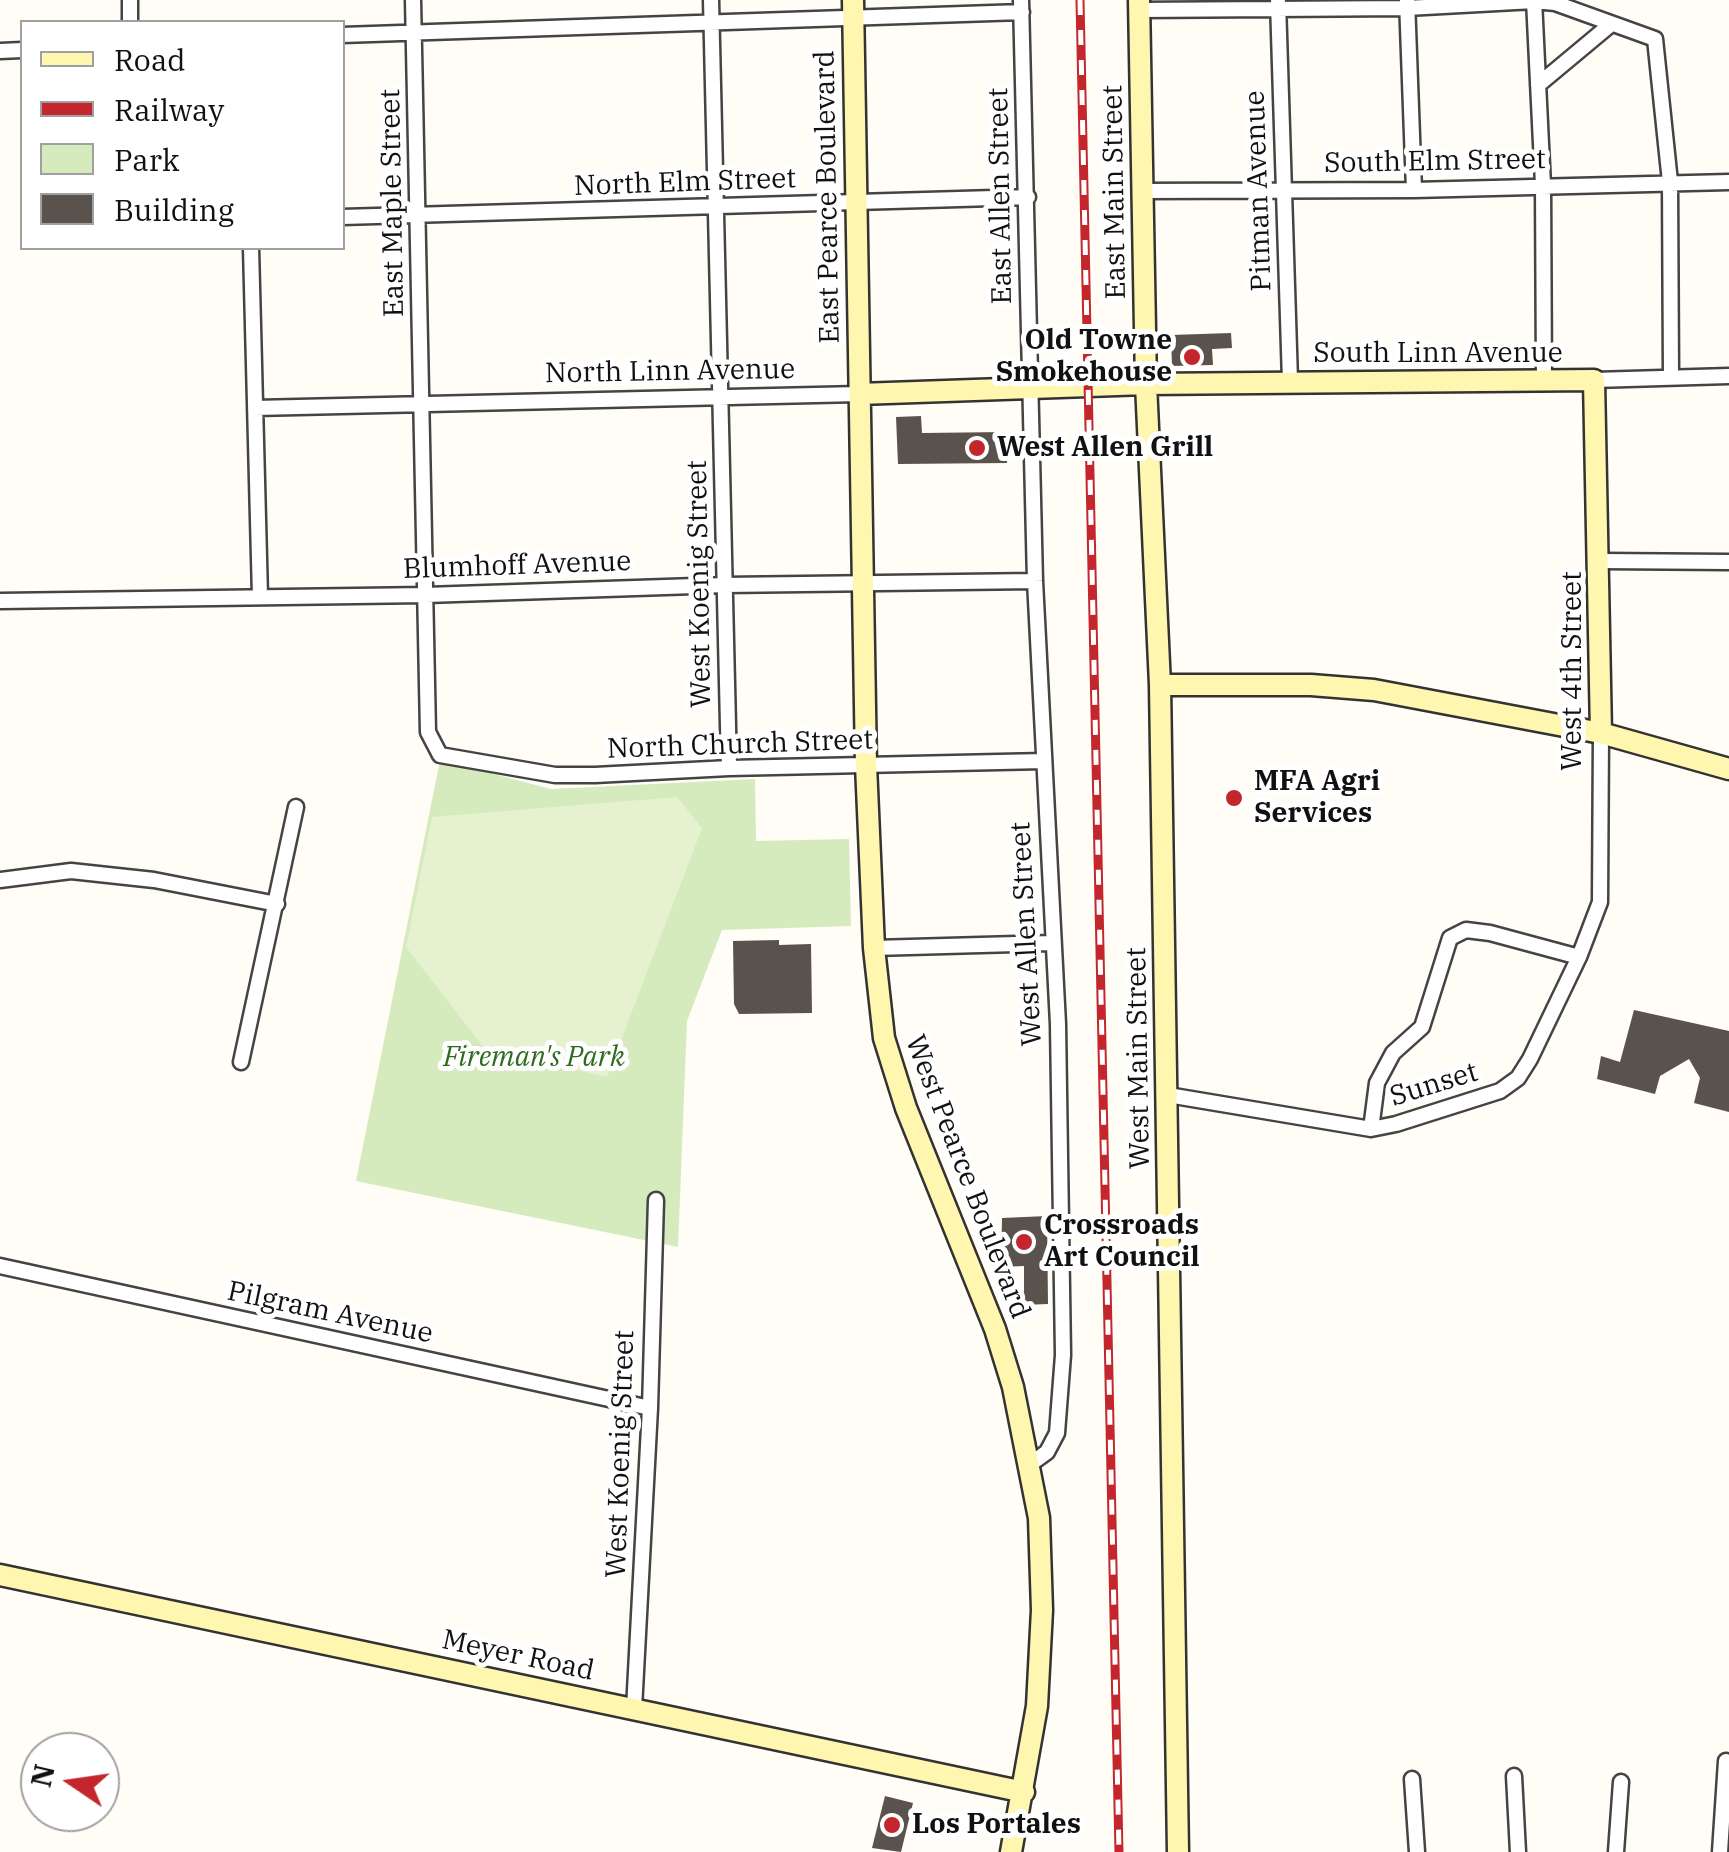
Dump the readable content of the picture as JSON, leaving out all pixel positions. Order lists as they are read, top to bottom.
{
  "streets": {
    "street": [
      "South Elm Street",
      "North Elm Street",
      "Pitman Avenue",
      "East Main Street",
      "East Allen Street",
      "East Pearce Boulevard",
      "East Maple Street",
      "South Linn Avenue",
      "North Linn Avenue",
      "Blumhoff Avenue",
      "West Koenig Street",
      "West 4th Street",
      "North Church Street",
      "West Allen Street",
      "West Main Street",
      "Sunset",
      "West Pearce Boulevard",
      "Pilgram Avenue",
      "Meyer Road"
    ]
  },
  "crossings": [
    ["South Elm Street", "Pitman Avenue"],
    ["South Elm Street", "East Main Street"],
    ["North Elm Street", "East Allen Street"],
    ["North Elm Street", "East Pearce Boulevard"],
    ["North Elm Street", "East Maple Street"],
    ["North Elm Street", "West Koenig Street"],
    ["Pitman Avenue", "South Linn Avenue"],
    ["East Main Street", "South Linn Avenue"],
    ["East Main Street", "North Linn Avenue"],
    ["East Main Street", "West Main Street"],
    ["East Allen Street", "North Linn Avenue"],
    ["East Allen Street", "West Allen Street"],
    ["East Pearce Boulevard", "North Linn Avenue"],
    ["East Pearce Boulevard", "West Pearce Boulevard"],
    ["East Maple Street", "North Linn Avenue"],
    ["East Maple Street", "Blumhoff Avenue"],
    ["East Maple Street", "North Church Street"],
    ["South Linn Avenue", "North Linn Avenue"],
    ["South Linn Avenue", "West 4th Street"],
    ["South Linn Avenue", "West Main Street"],
    ["North Linn Avenue", "West Koenig Street"],
    ["North Linn Avenue", "West Allen Street"],
    ["North Linn Avenue", "West Main Street"],
    ["North Linn Avenue", "West Pearce Boulevard"],
    ["Blumhoff Avenue", "West Koenig Street"],
    ["Blumhoff Avenue", "West Allen Street"],
    ["Blumhoff Avenue", "West Pearce Boulevard"],
    ["West Koenig Street", "North Church Street"],
    ["West Koenig Street", "Pilgram Avenue"],
    ["West Koenig Street", "Meyer Road"],
    ["West 4th Street", "Sunset"],
    ["North Church Street", "West Allen Street"],
    ["North Church Street", "West Pearce Boulevard"],
    ["West Allen Street", "West Pearce Boulevard"],
    ["West Main Street", "Sunset"],
    ["West Pearce Boulevard", "Meyer Road"]
  ],
  "parks": ["Fireman's Park"],
  "places": [
    "Old Towne Smokehouse",
    "West Allen Grill",
    "MFA Agri Services",
    "Crossroads Art Council",
    "Los Portales"
  ],
  "legend": [
    "Road",
    "Railway",
    "Park",
    "Building"
  ],
  "north": "left"
}
